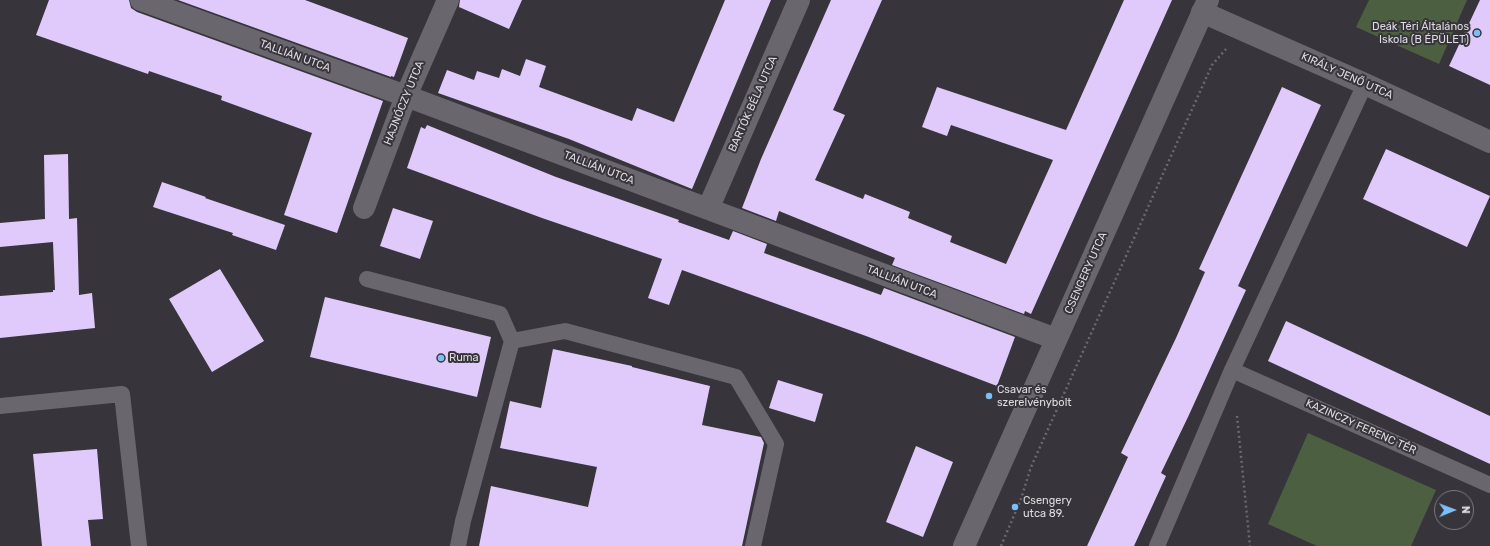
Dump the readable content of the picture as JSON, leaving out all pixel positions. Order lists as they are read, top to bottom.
{
  "streets": {
    "street": [
      "TALLIÁN UTCA",
      "KIRÁLY JENŐ UTCA",
      "HAJNÓCZY UTCA",
      "BARTÓK BÉLA UTCA",
      "CSENGERY UTCA"
    ],
    "lane": ["KAZINCZY FERENC TÉR"]
  },
  "crossings": [
    ["TALLIÁN UTCA", "HAJNÓCZY UTCA"],
    ["TALLIÁN UTCA", "BARTÓK BÉLA UTCA"],
    ["TALLIÁN UTCA", "CSENGERY UTCA"],
    ["KIRÁLY JENŐ UTCA", "CSENGERY UTCA"]
  ],
  "places": [
    "Deák Téri Általános Iskola (B ÉPÜLET)",
    "Ruma",
    "Csavar és szerelvénybolt",
    "Csengery utca 89."
  ],
  "north": "right"
}
